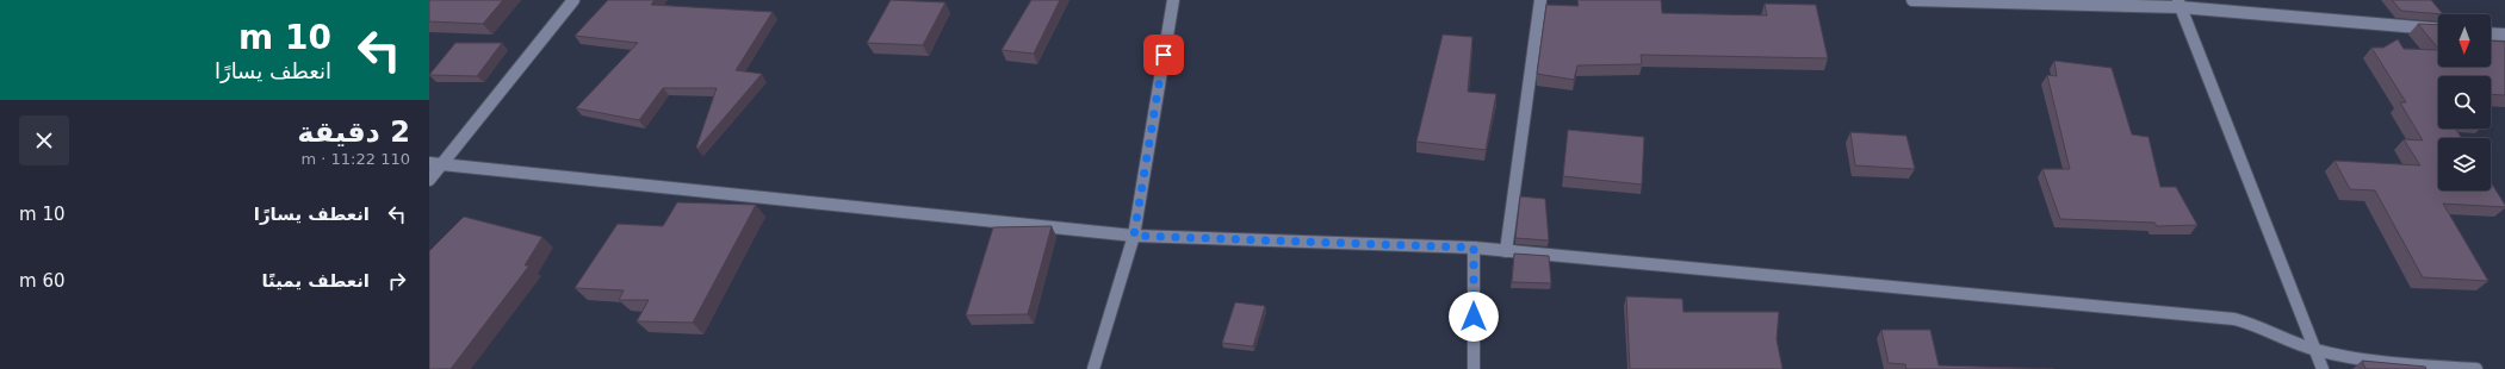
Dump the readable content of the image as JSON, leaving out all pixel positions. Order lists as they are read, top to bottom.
{
  "north": "bottom",
  "page": {
    "turn": ["10 m", "انعطف يسارًا"],
    "heading": ["2 دقيقة", "110 m · 11:22"],
    "list": [
      {
        "name": "انعطف يسارًا",
        "value": "10 m"
      },
      {
        "name": "انعطف يمينًا",
        "value": "60 m"
      }
    ]
  }
}
